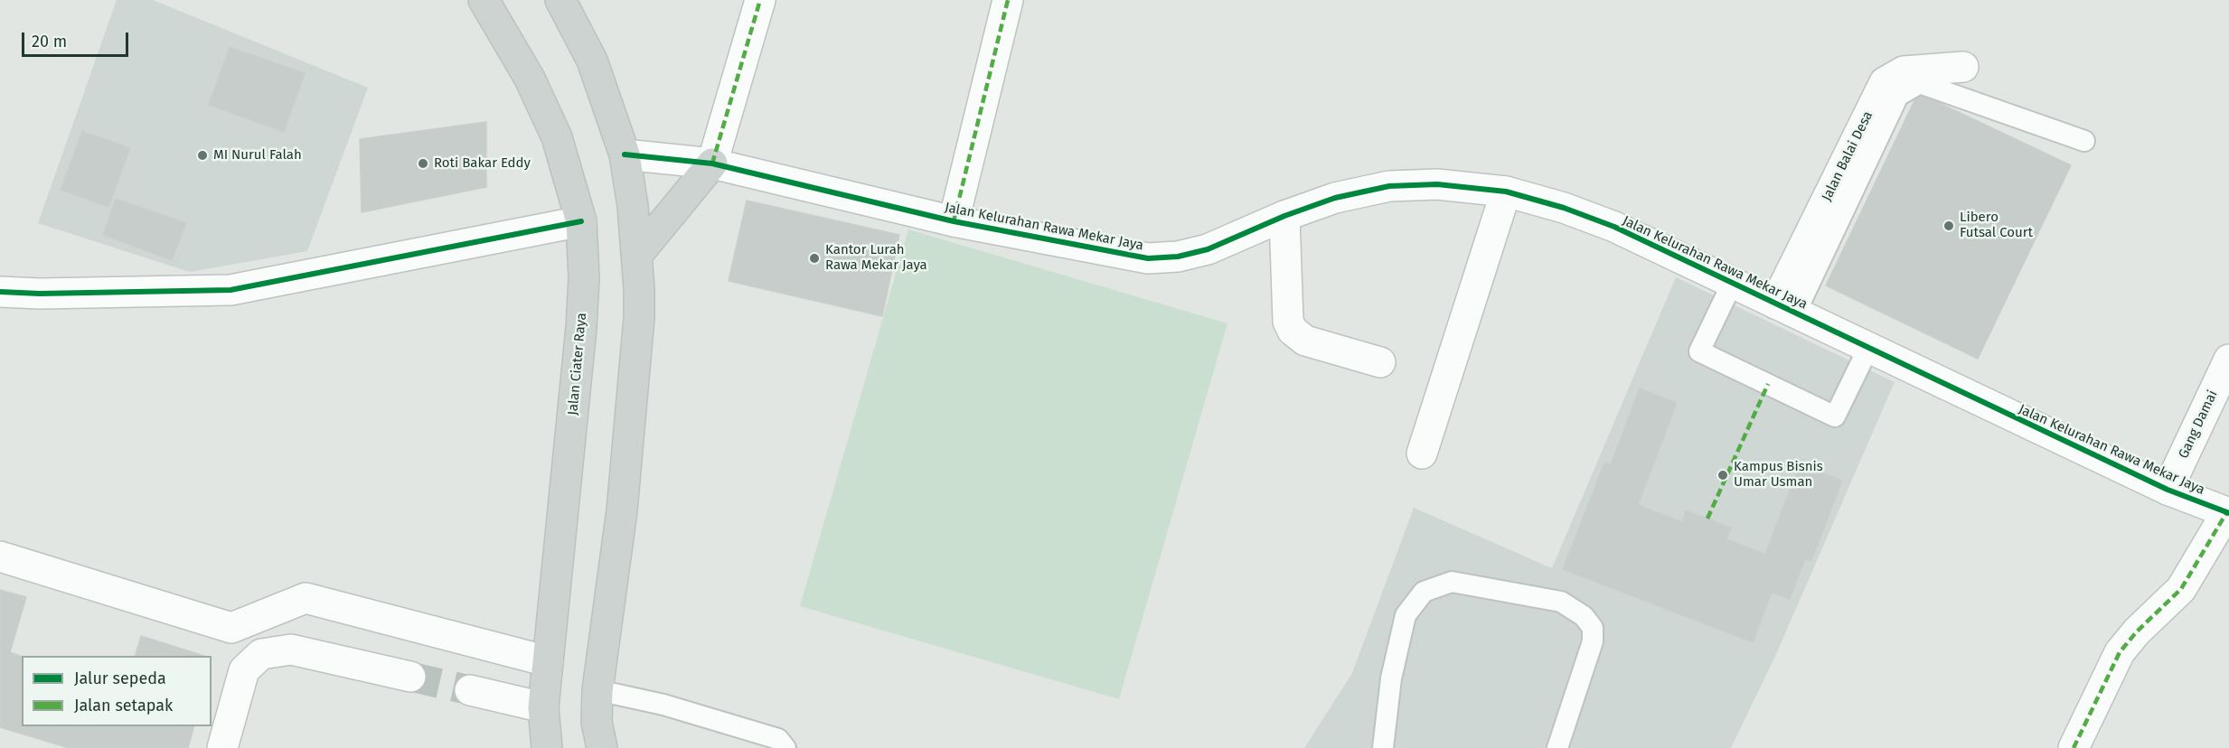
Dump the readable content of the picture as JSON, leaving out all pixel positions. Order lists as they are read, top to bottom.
{
  "streets": {
    "main road": ["Jalan Ciater Raya"],
    "street": ["Jalan Balai Desa", "Jalan Kelurahan Rawa Mekar Jaya", "Gang Damai"]
  },
  "crossings": [
    ["Jalan Balai Desa", "Jalan Kelurahan Rawa Mekar Jaya"],
    ["Jalan Kelurahan Rawa Mekar Jaya", "Gang Damai"]
  ],
  "places": [
    "MI Nurul Falah",
    "Roti Bakar Eddy",
    "Libero Futsal Court",
    "Kantor Lurah Rawa Mekar Jaya",
    "Kampus Bisnis Umar Usman"
  ],
  "legend": ["Jalur sepeda", "Jalan setapak"],
  "scale_bar": "20 m"
}
